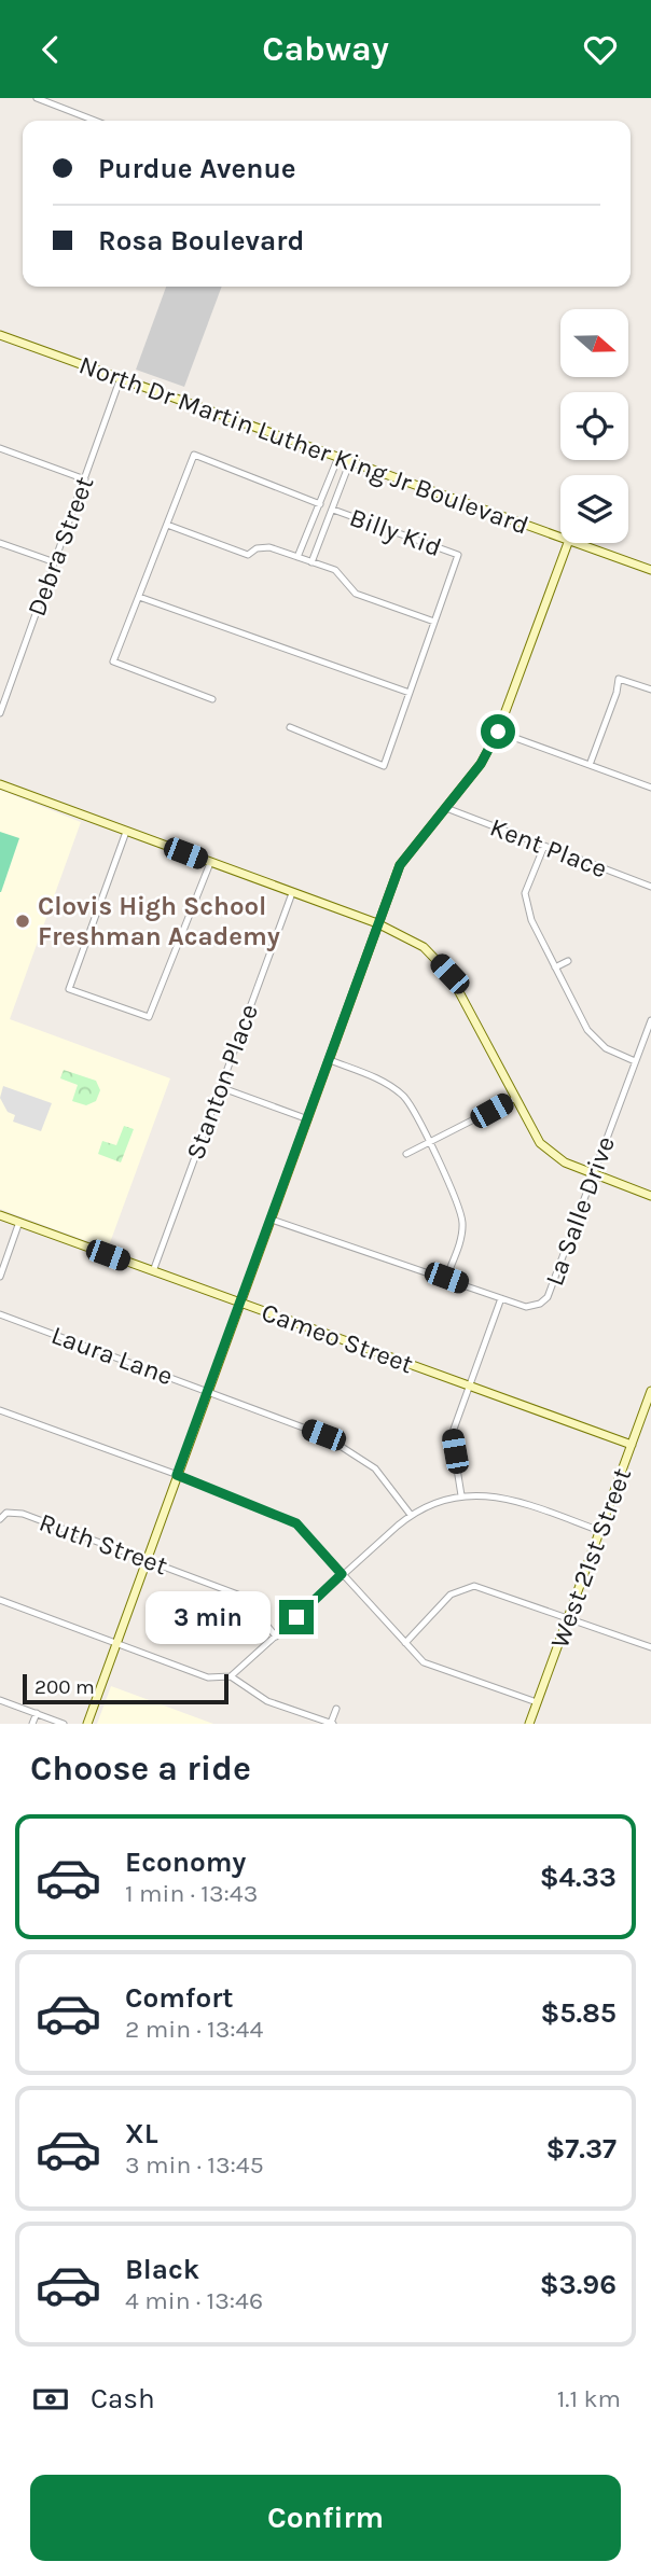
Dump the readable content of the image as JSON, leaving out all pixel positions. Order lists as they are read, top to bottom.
{
  "streets": {
    "street": [
      "North Dr Martin Luther King Jr Boulevard",
      "Billy Kid",
      "Debra Street",
      "Kent Place",
      "Stanton Place",
      "La Salle Drive",
      "Cameo Street",
      "Laura Lane",
      "Ruth Street",
      "West 21st Street"
    ]
  },
  "crossings": [
    ["North Dr Martin Luther King Jr Boulevard", "Debra Street"],
    ["Stanton Place", "Cameo Street"],
    ["Cameo Street", "West 21st Street"]
  ],
  "places": ["Clovis High School Freshman Academy"],
  "scale_bar": "200 m",
  "north": "right",
  "page": {
    "header": "Cabway",
    "banner": ["Purdue Avenue", "Rosa Boulevard"],
    "bubble": "3 min",
    "scale": "200 m",
    "heading": "Choose a ride",
    "list": [
      {
        "name": "Economy",
        "note": "1 min · 13:43",
        "value": "$4.33"
      },
      {
        "name": "Comfort",
        "note": "2 min · 13:44",
        "value": "$5.85"
      },
      {
        "name": "XL",
        "note": "3 min · 13:45",
        "value": "$7.37"
      },
      {
        "name": "Black",
        "note": "4 min · 13:46",
        "value": "$3.96"
      }
    ],
    "pay": ["Cash", "1.1 km"],
    "buttons": "Confirm"
  }
}
